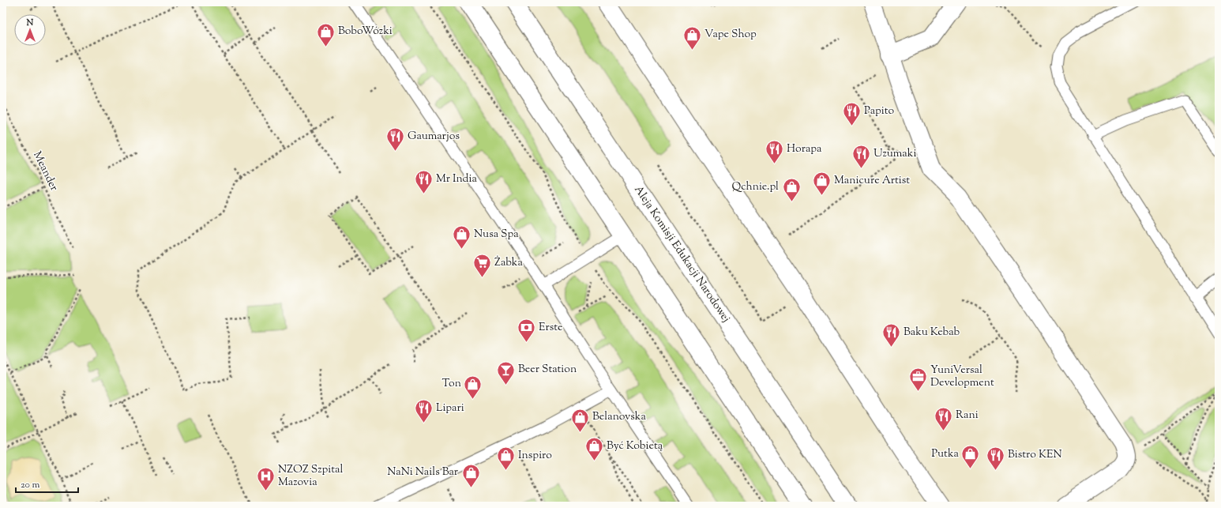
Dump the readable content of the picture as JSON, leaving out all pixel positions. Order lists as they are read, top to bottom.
{
  "streets": {
    "street": ["Aleja Komisji Edukacji Narodowej"],
    "path": ["Meander"]
  },
  "places": {
    "shop": [
      "BoboWózki",
      "Vape Shop",
      "Manicure Artist",
      "Qchnie.pl",
      "Nusa Spa",
      "Ton",
      "Belanovska",
      "Być Kobietą",
      "Putka",
      "Inspiro",
      "NaNi Nails Bar"
    ],
    "restaurant": [
      "Papito",
      "Gaumarjos",
      "Horapa",
      "Uzumaki",
      "Mr India",
      "Baku Kebab",
      "Lipari",
      "Rani",
      "Bistro KEN"
    ],
    "supermarket": ["Żabka"],
    "bank": ["Erste"],
    "bar": ["Beer Station"],
    "office": ["YuniVersal Development"],
    "hospital": ["NZOZ Szpital Mazovia"]
  },
  "scale_bar": "20 m",
  "north": "top"
}
